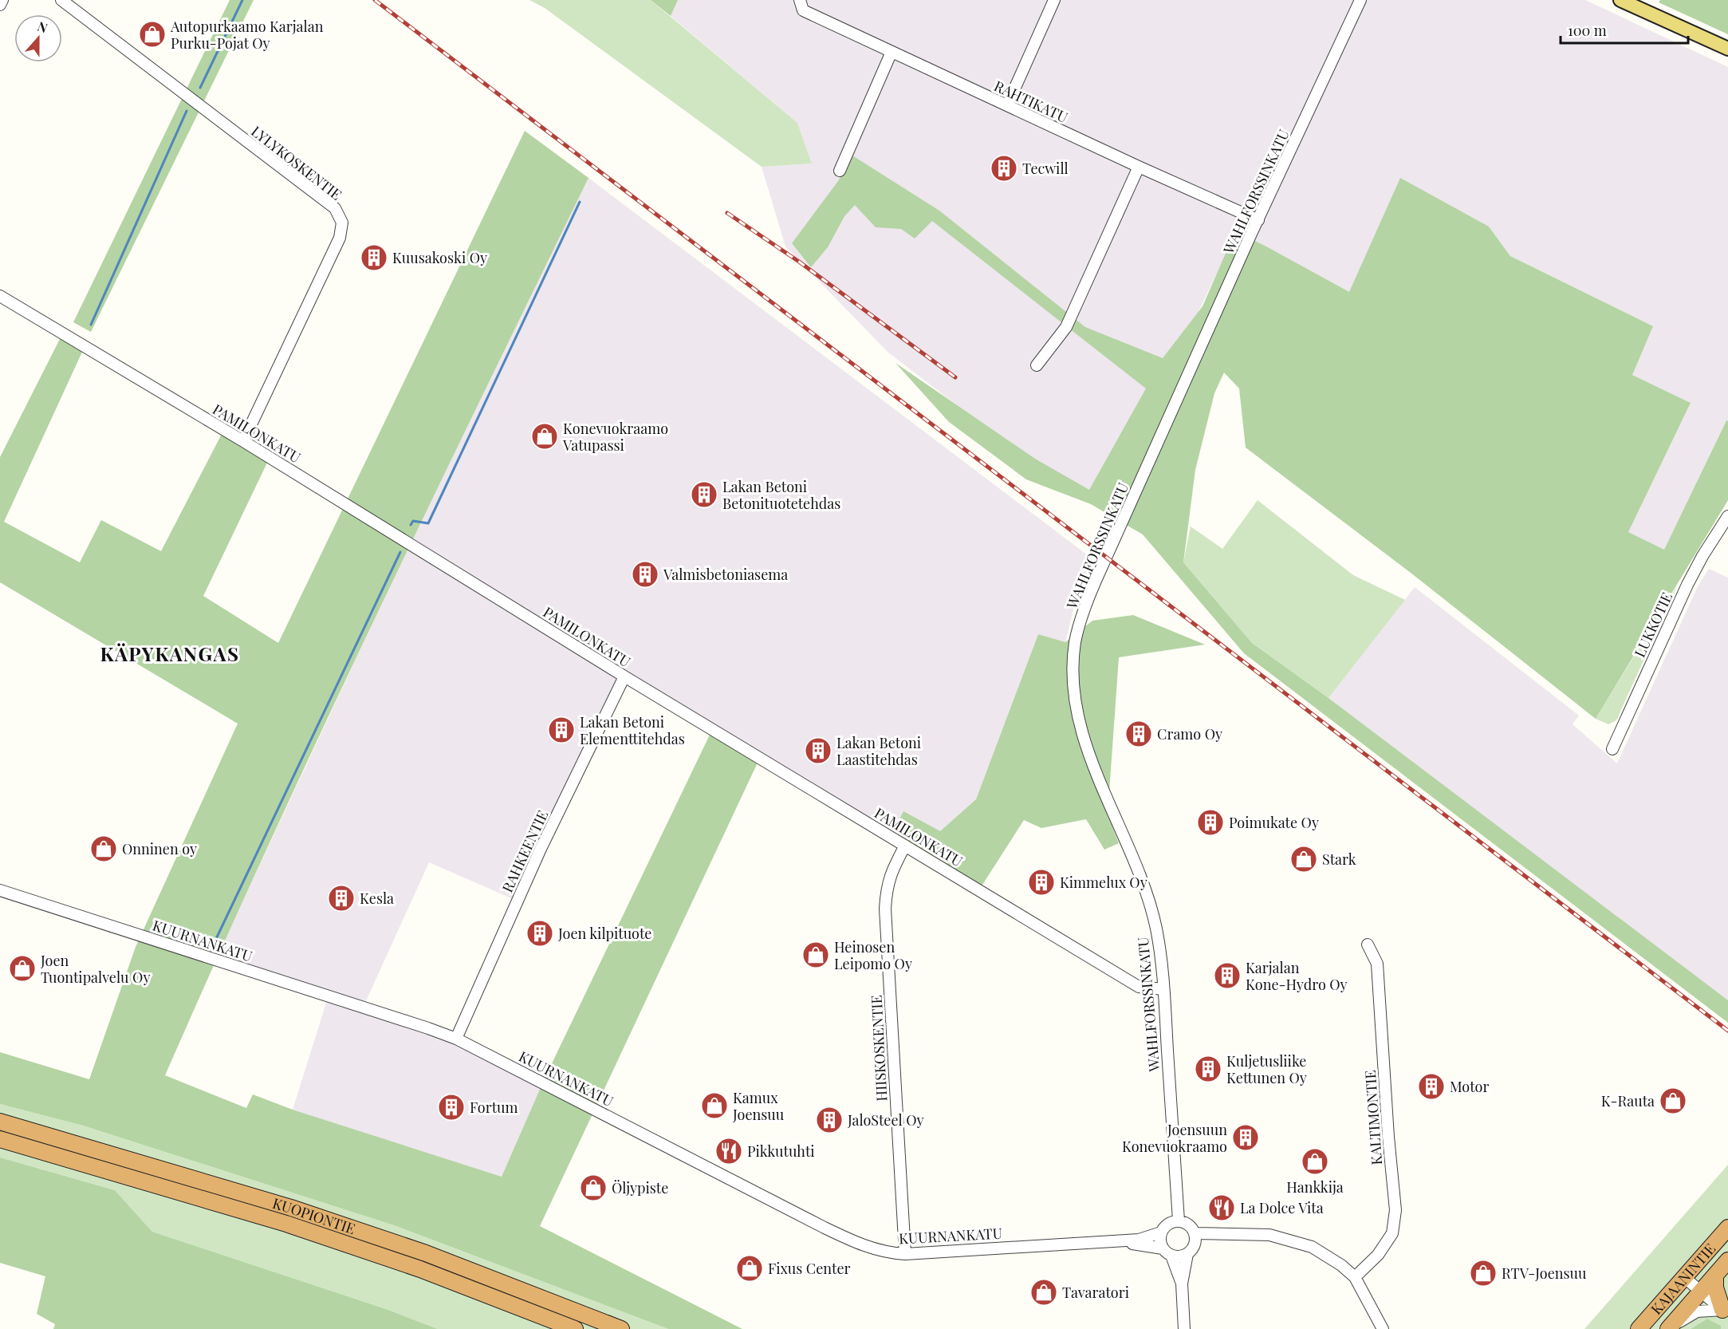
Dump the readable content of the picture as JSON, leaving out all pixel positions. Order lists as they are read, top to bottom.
{
  "streets": {
    "highway": ["KUOPIONTIE", "KAJAANINTIE"],
    "street": [
      "RAHTIKATU",
      "LYLYKOSKENTIE",
      "WAHLFORSSINKATU",
      "PAMILONKATU",
      "LUKKOTIE",
      "RAHKEENTIE",
      "KUURNANKATU",
      "HIISKOSKENTIE",
      "KALTIMONTIE"
    ]
  },
  "crossings": [
    ["RAHTIKATU", "WAHLFORSSINKATU"],
    ["LYLYKOSKENTIE", "PAMILONKATU"],
    ["WAHLFORSSINKATU", "PAMILONKATU"],
    ["WAHLFORSSINKATU", "KUURNANKATU"],
    ["PAMILONKATU", "RAHKEENTIE"],
    ["PAMILONKATU", "HIISKOSKENTIE"],
    ["RAHKEENTIE", "KUURNANKATU"],
    ["KUURNANKATU", "HIISKOSKENTIE"]
  ],
  "districts": ["KÄPYKANGAS"],
  "places": {
    "shop": [
      "Autopurkaamo Karjalan Purku-Pojat Oy",
      "Konevuokraamo Vatupassi",
      "Onninen oy",
      "Stark",
      "Heinosen Leipomo Oy",
      "Joen Tuontipalvelu Oy",
      "K-Rauta",
      "Kamux Joensuu",
      "Hankkija",
      "Öljypiste",
      "Fixus Center",
      "RTV-Joensuu",
      "Tavaratori"
    ],
    "building": [
      "Tecwill",
      "Kuusakoski Oy",
      "Lakan Betoni Betonituotetehdas",
      "Valmisbetoniasema",
      "Lakan Betoni Elementtitehdas",
      "Cramo Oy",
      "Lakan Betoni Laastitehdas",
      "Poimukate Oy",
      "Kimmelux Oy",
      "Kesla",
      "Joen kilpituote",
      "Karjalan Kone-Hydro Oy",
      "Kuljetusliike Kettunen Oy",
      "Motor",
      "Fortum",
      "JaloSteel Oy",
      "Joensuun Konevuokraamo"
    ],
    "restaurant": ["Pikkutuhti", "La Dolce Vita"]
  },
  "scale_bar": "100 m",
  "north": "top"
}
